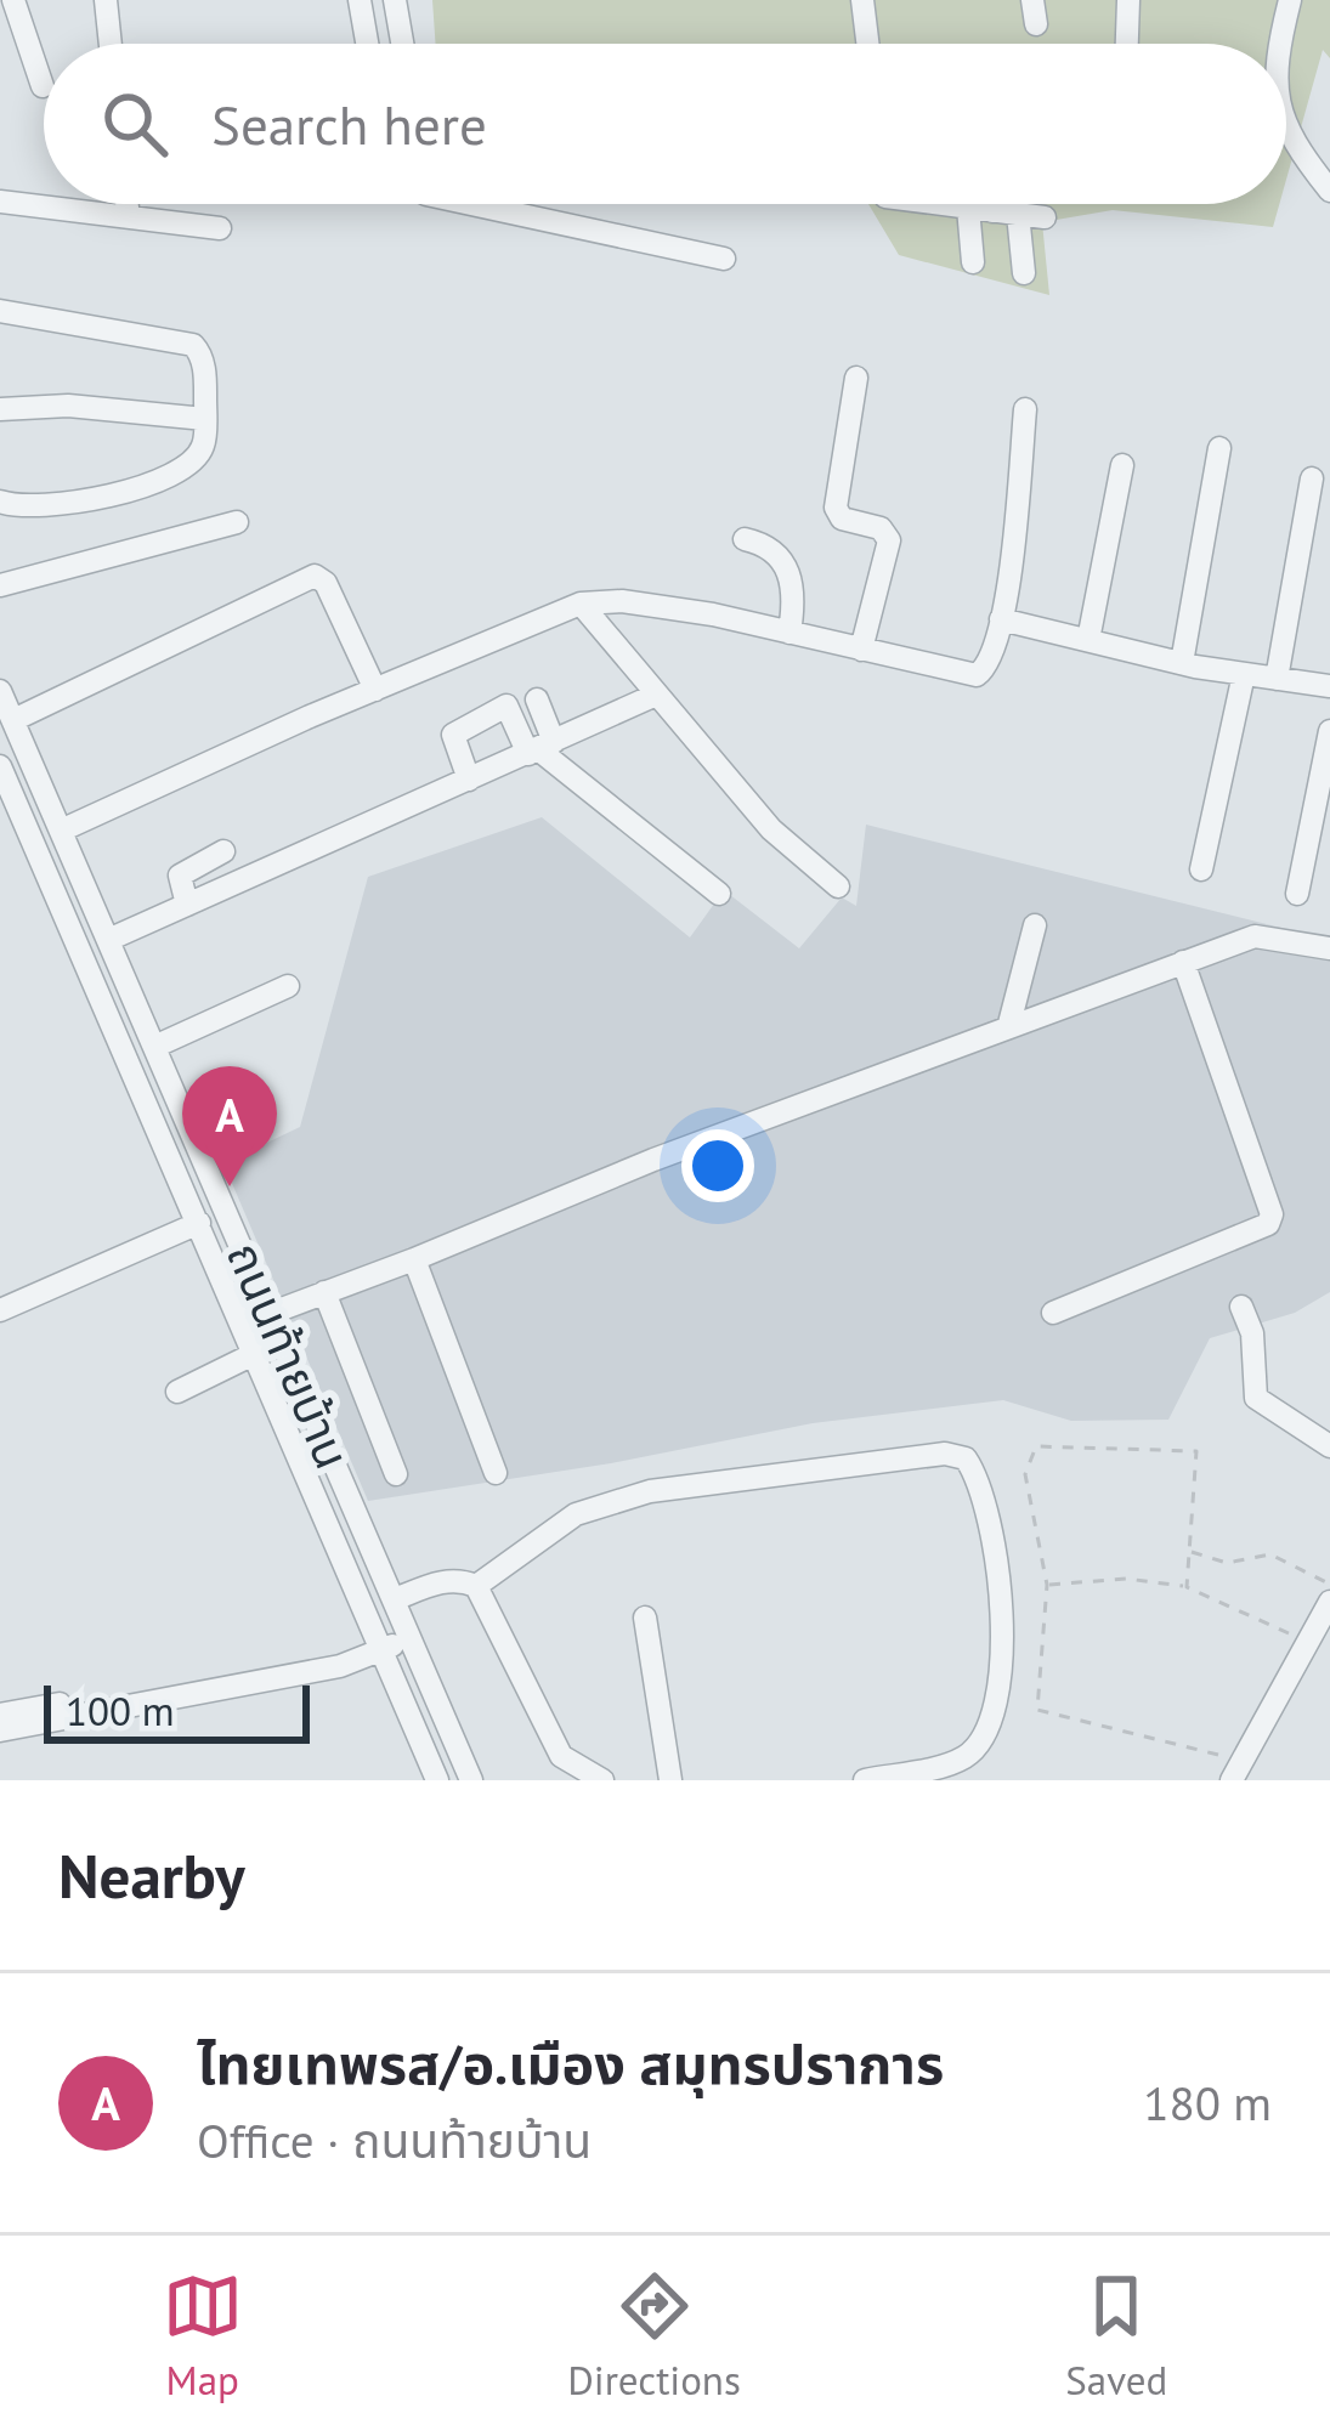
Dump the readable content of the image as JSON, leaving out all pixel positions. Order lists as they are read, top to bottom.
{
  "streets": {
    "street": ["ถนนท้ายบ้าน"]
  },
  "scale_bar": "100 m",
  "page": {
    "search": "Search here",
    "pins": "A",
    "scale": "100 m",
    "heading": "Nearby",
    "list": [
      {
        "mark": "A",
        "name": "ไทยเทพรส/อ.เมือง สมุทรปราการ",
        "note": "Office · ถนนท้ายบ้าน",
        "value": "180 m"
      }
    ],
    "nav": ["Map", "Directions", "Saved"]
  }
}
